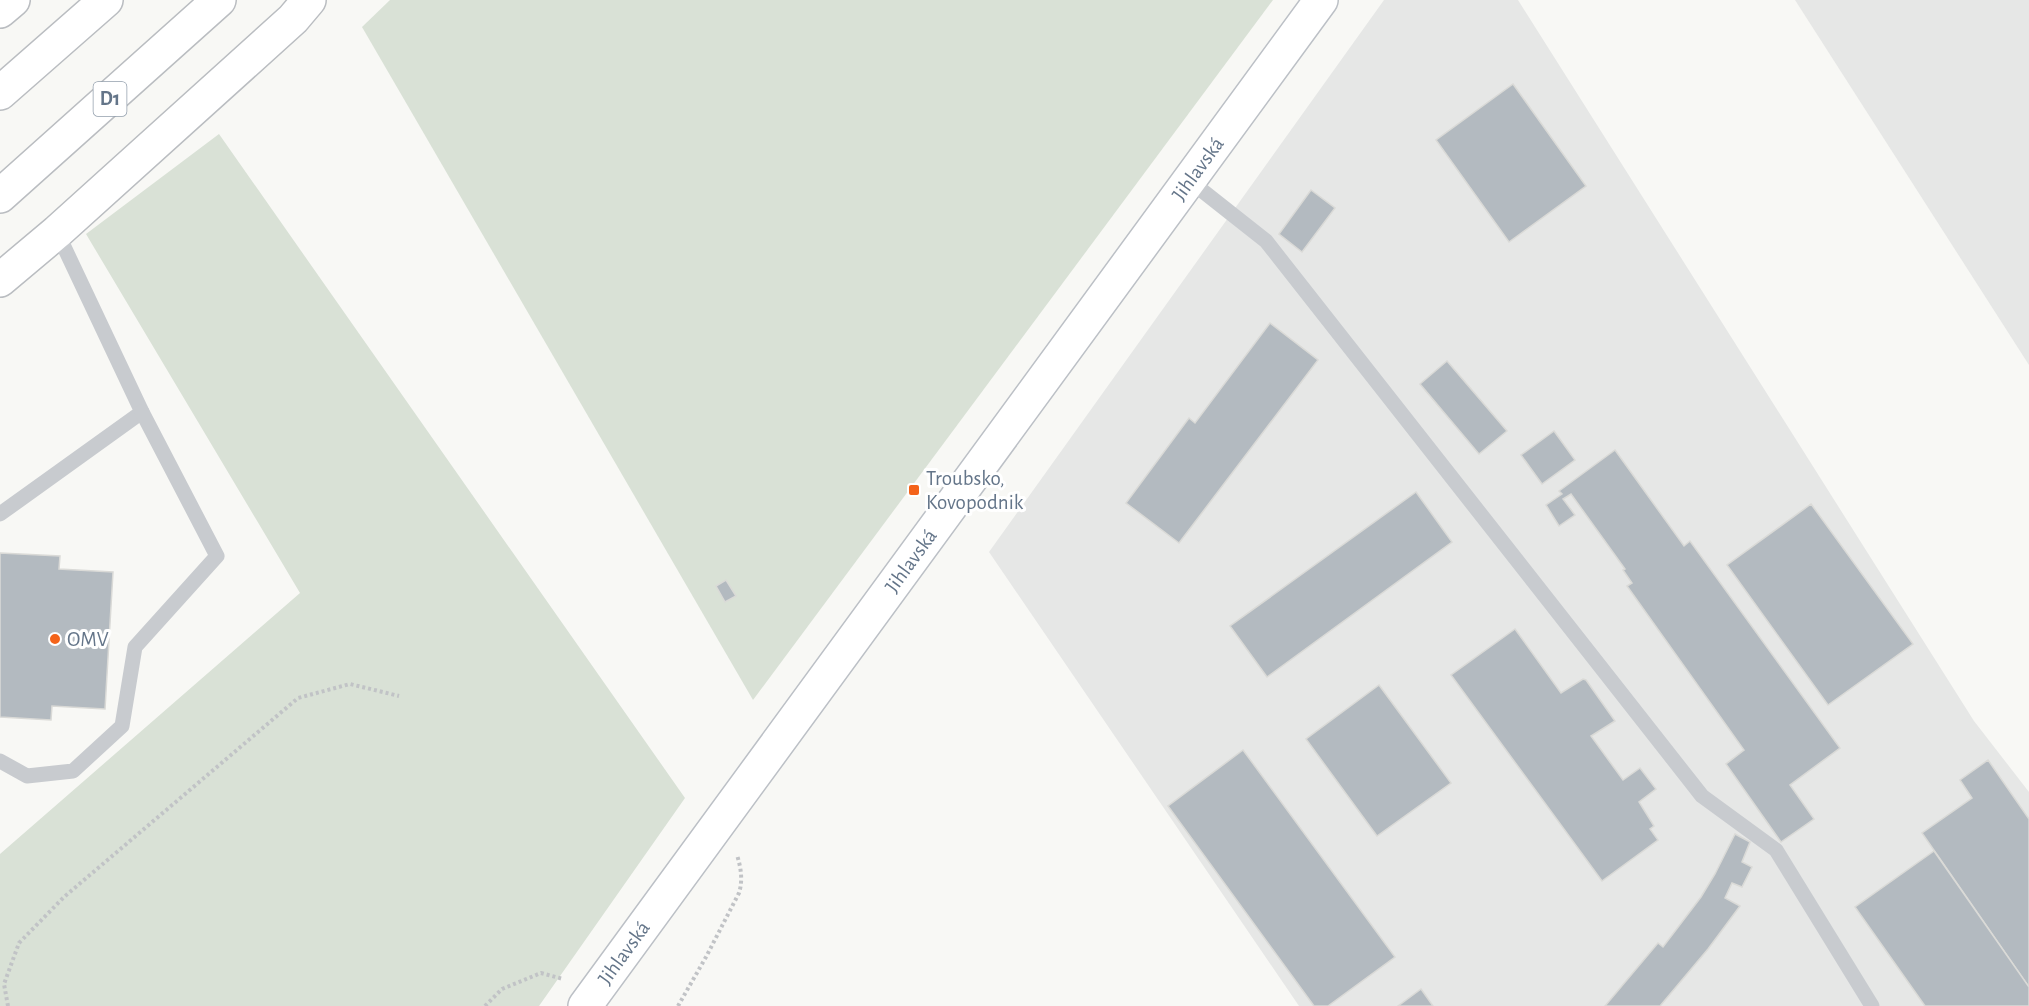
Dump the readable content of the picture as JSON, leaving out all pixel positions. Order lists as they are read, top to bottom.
{
  "streets": {
    "main road": ["D1", "Jihlavská"]
  },
  "places": {
    "transit": ["Troubsko, Kovopodnik"],
    "other": ["OMV"]
  }
}
